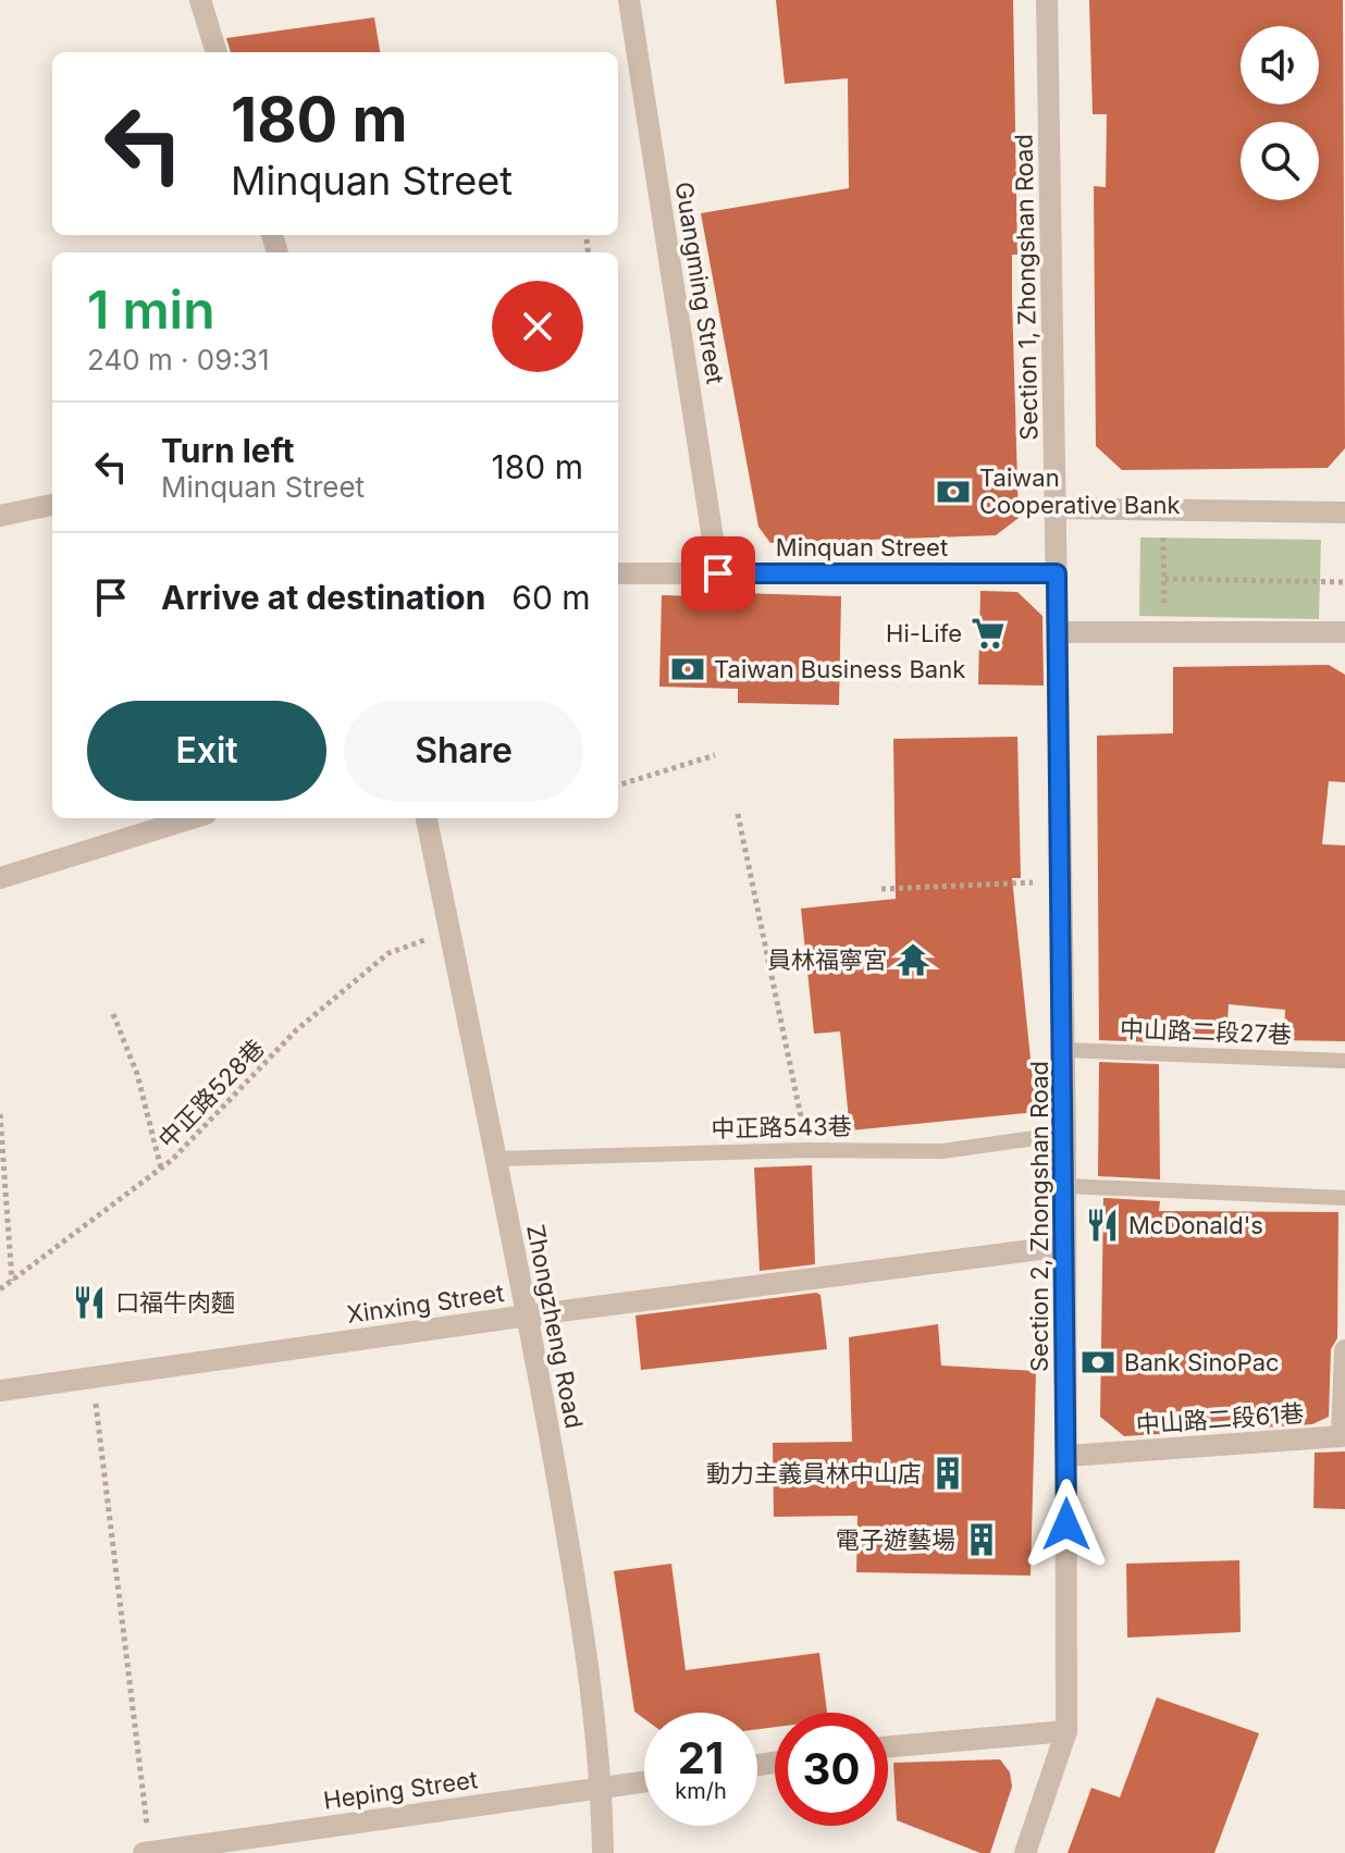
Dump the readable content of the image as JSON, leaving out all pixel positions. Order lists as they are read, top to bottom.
{
  "streets": {
    "street": [
      "Guangming Street",
      "Section 1, Zhongshan Road",
      "Minquan Street",
      "Section 2, Zhongshan Road",
      "Xinxing Street",
      "Zhongzheng Road",
      "中山路二段61巷",
      "Heping Street"
    ],
    "lane": ["中山路二段27巷", "中正路543巷"],
    "path": ["中正路528巷"]
  },
  "crossings": [
    ["Guangming Street", "Minquan Street"],
    ["Section 1, Zhongshan Road", "Minquan Street"],
    ["Section 1, Zhongshan Road", "Section 2, Zhongshan Road"],
    ["Minquan Street", "Section 2, Zhongshan Road"],
    ["中山路二段27巷", "Section 2, Zhongshan Road"],
    ["中正路528巷", "Zhongzheng Road"],
    ["中正路543巷", "Section 2, Zhongshan Road"],
    ["中正路543巷", "Zhongzheng Road"],
    ["Section 2, Zhongshan Road", "Xinxing Street"],
    ["Section 2, Zhongshan Road", "中山路二段61巷"],
    ["Xinxing Street", "Zhongzheng Road"],
    ["Zhongzheng Road", "Heping Street"]
  ],
  "places": {
    "bank": ["Taiwan Cooperative Bank", "Taiwan Business Bank", "Bank SinoPac"],
    "supermarket": ["Hi-Life"],
    "temple": ["員林福寧宮"],
    "restaurant": ["McDonald's", "口福牛肉麵"],
    "building": ["動力主義員林中山店", "電子遊藝場"]
  },
  "page": {
    "turn": ["180 m", "Minquan Street"],
    "heading": ["1 min", "240 m · 09:31"],
    "list": [
      {
        "name": "Turn left",
        "note": "Minquan Street",
        "value": "180 m"
      },
      {
        "name": "Arrive at destination",
        "value": "60 m"
      }
    ],
    "buttons": ["Exit", "Share"],
    "speed": "21 km/h",
    "limit": "30"
  }
}
